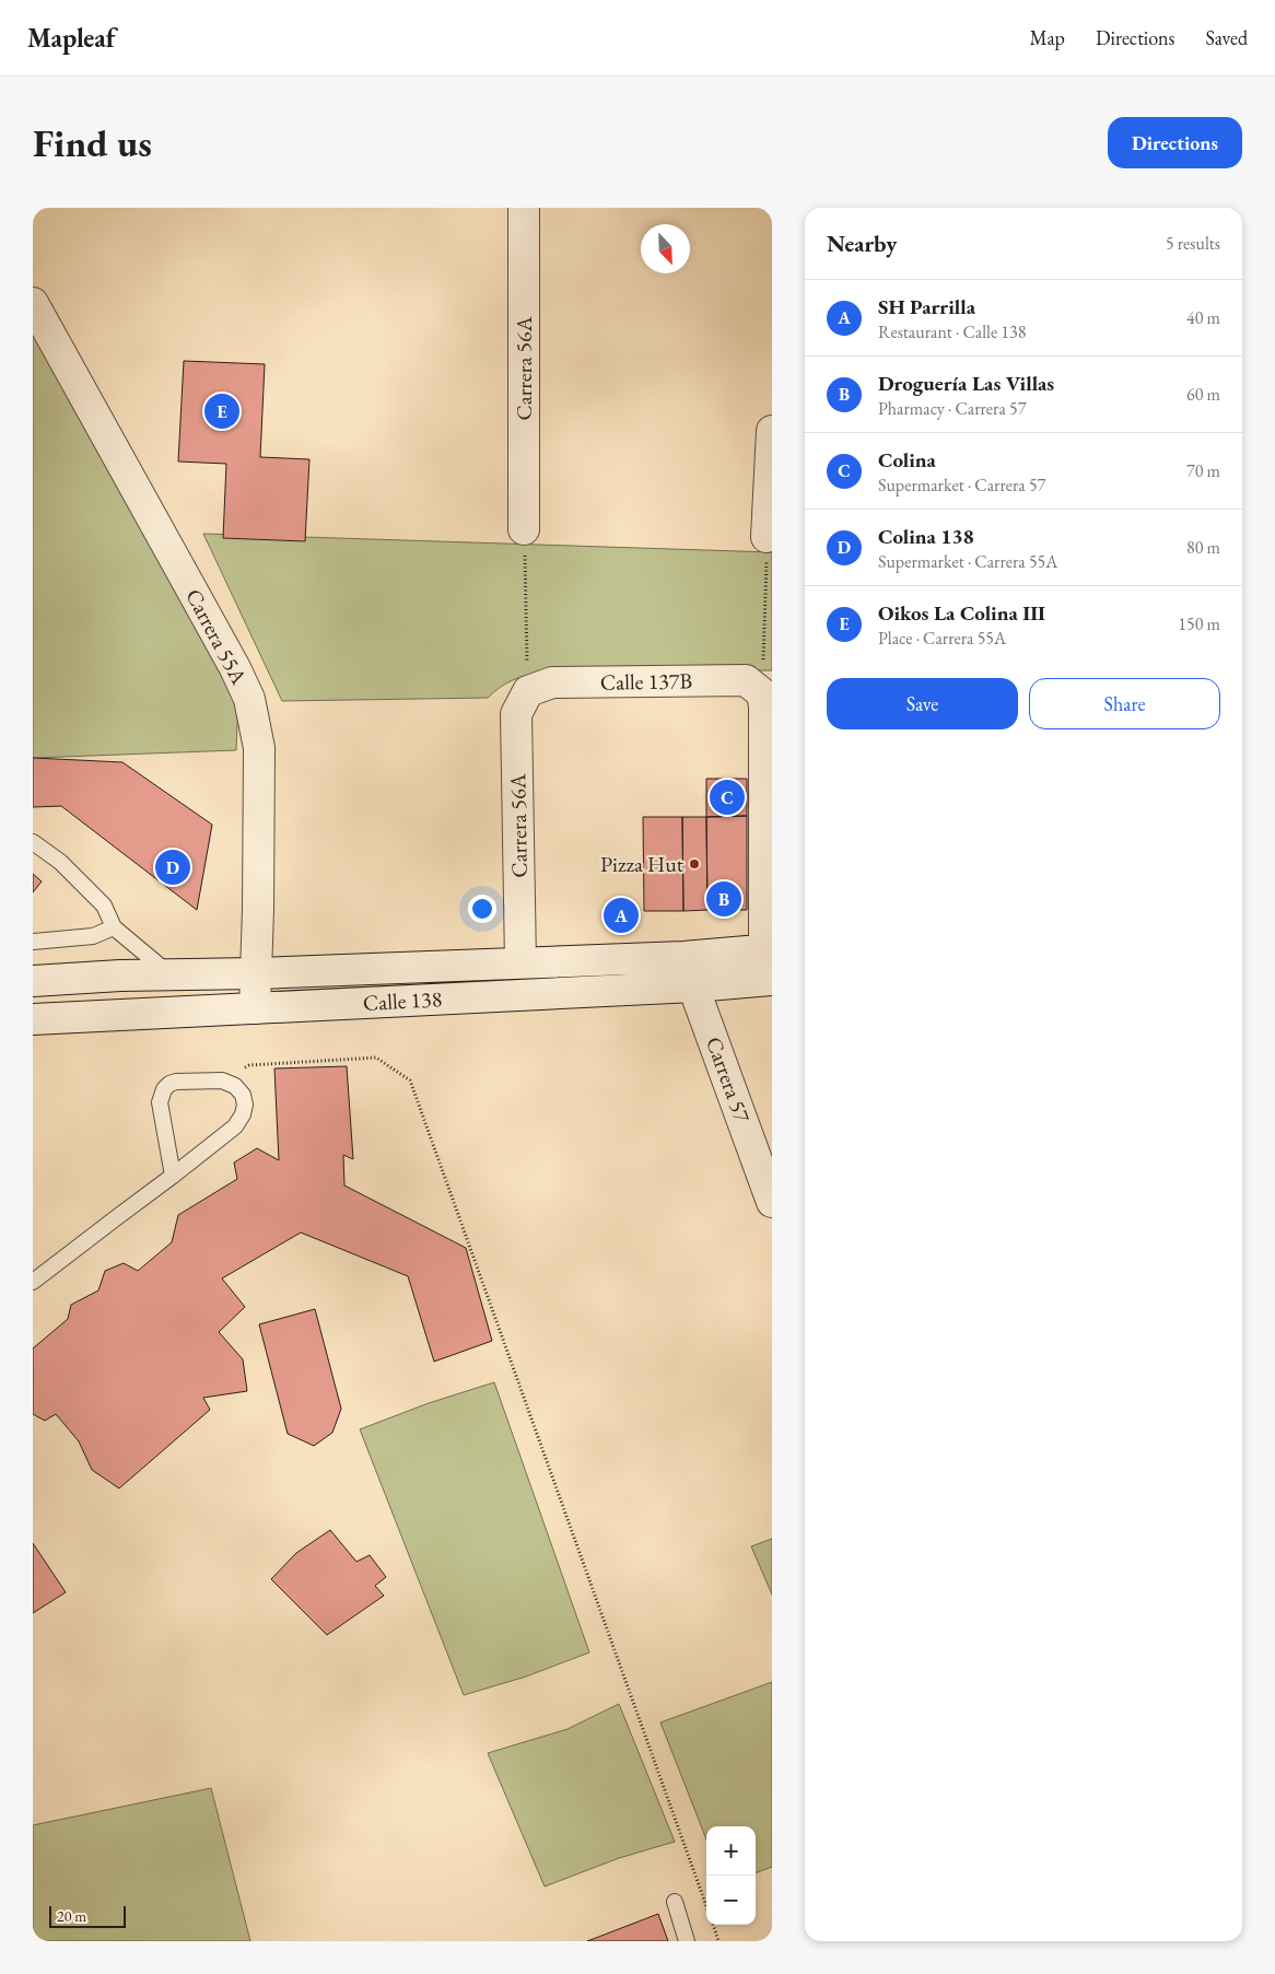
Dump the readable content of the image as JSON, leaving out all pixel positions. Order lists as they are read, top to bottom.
{
  "streets": {
    "street": [
      "Carrera 56A",
      "Carrera 55A",
      "Calle 137B",
      "Calle 138",
      "Carrera 57"
    ]
  },
  "crossings": [
    ["Carrera 56A", "Calle 137B"],
    ["Carrera 56A", "Calle 138"],
    ["Carrera 55A", "Calle 138"],
    ["Calle 138", "Carrera 57"]
  ],
  "places": ["Pizza Hut"],
  "scale_bar": "20 m",
  "north": "bottom right",
  "page": {
    "header": "Mapleaf",
    "nav": ["Map", "Directions", "Saved"],
    "buttons": [
      "Directions",
      ["Save", "Share"]
    ],
    "title": "Find us",
    "heading": ["Nearby", "5 results"],
    "list": [
      {
        "mark": "A",
        "name": "SH Parrilla",
        "note": "Restaurant · Calle 138",
        "value": "40 m"
      },
      {
        "mark": "B",
        "name": "Droguería Las Villas",
        "note": "Pharmacy · Carrera 57",
        "value": "60 m"
      },
      {
        "mark": "C",
        "name": "Colina",
        "note": "Supermarket · Carrera 57",
        "value": "70 m"
      },
      {
        "mark": "D",
        "name": "Colina 138",
        "note": "Supermarket · Carrera 55A",
        "value": "80 m"
      },
      {
        "mark": "E",
        "name": "Oikos La Colina III",
        "note": "Place · Carrera 55A",
        "value": "150 m"
      }
    ],
    "pins": [
      "E",
      "C",
      "D",
      "B",
      "A"
    ],
    "map_buttons": ["+", "−"],
    "scale": "20 m"
  }
}
